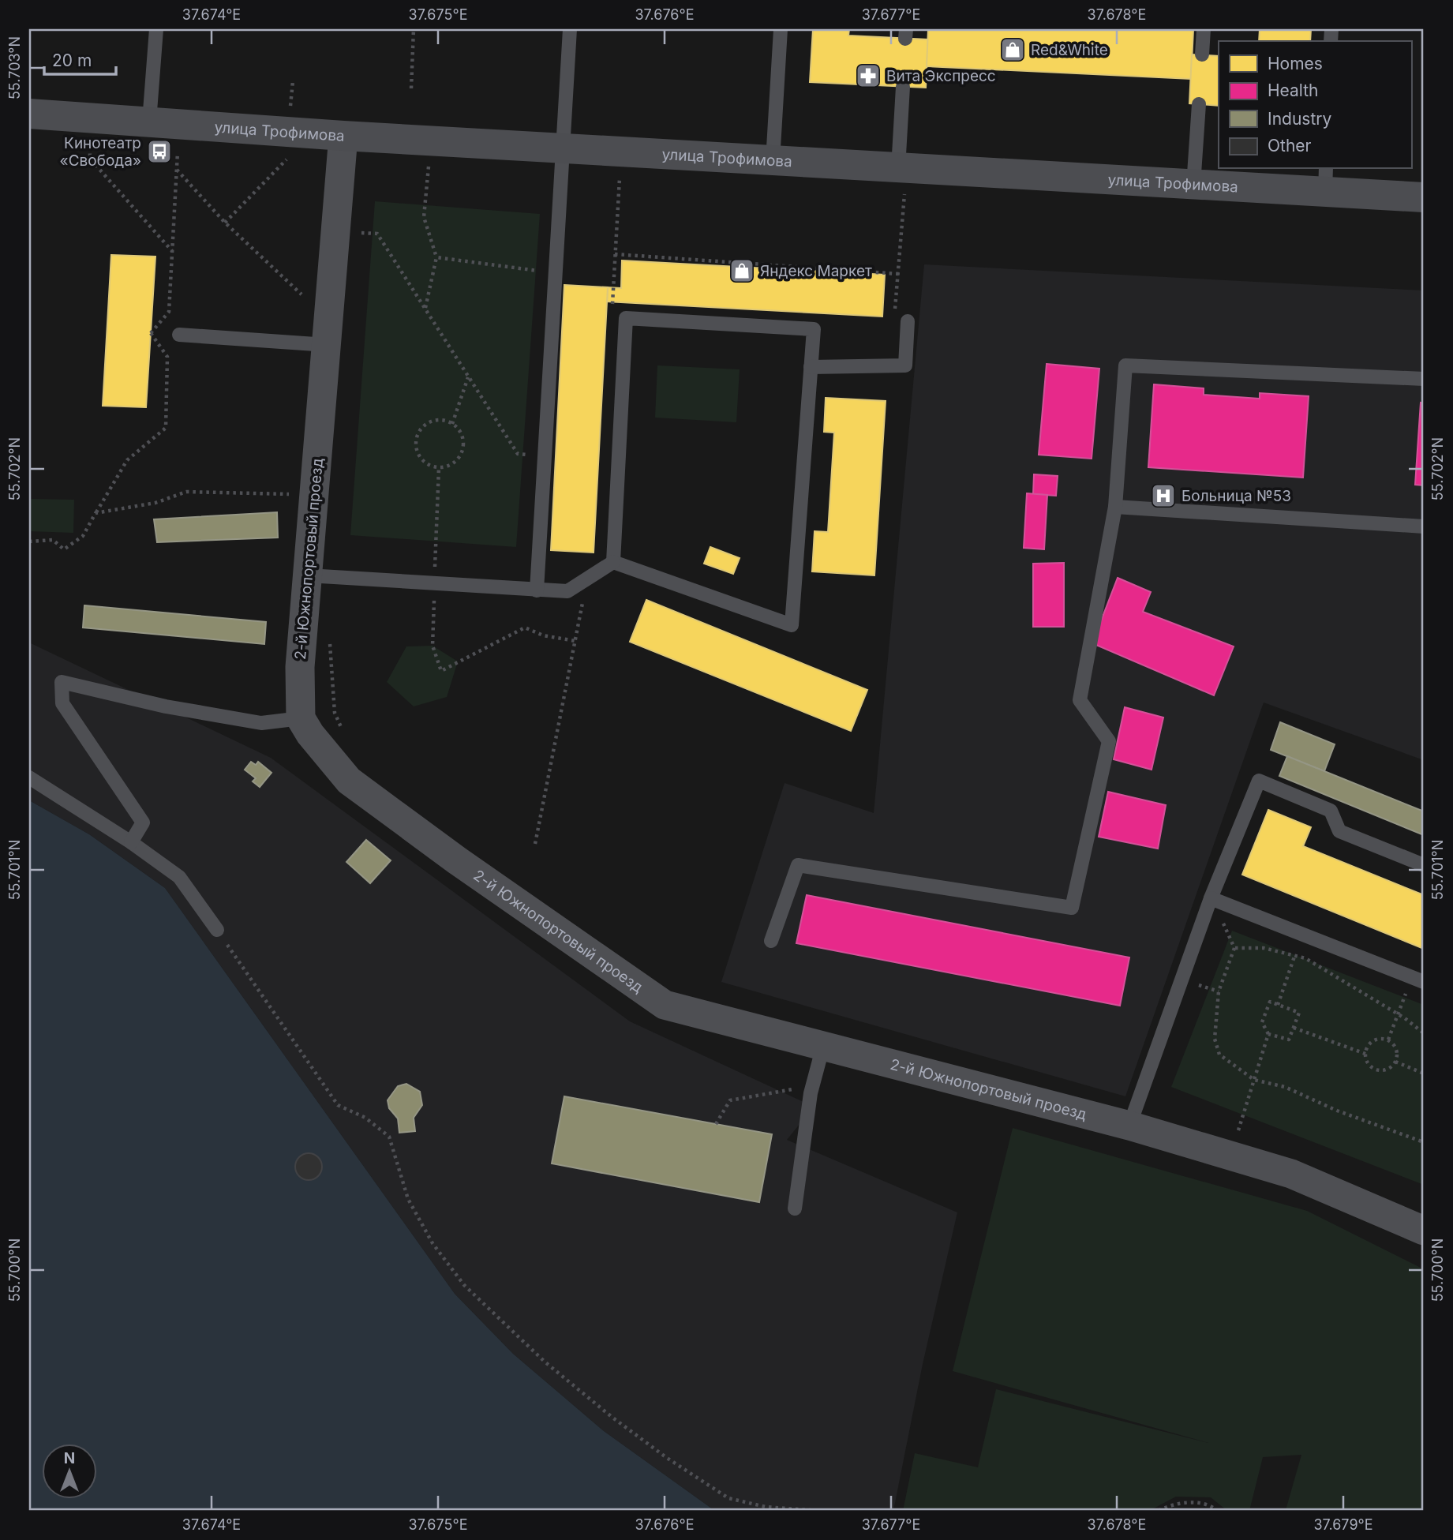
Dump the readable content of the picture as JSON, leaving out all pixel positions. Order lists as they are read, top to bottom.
{
  "streets": {
    "main road": ["улица Трофимова"],
    "street": ["2-й Южнопортовый проезд"]
  },
  "crossings": [
    ["улица Трофимова", "2-й Южнопортовый проезд"]
  ],
  "places": {
    "shop": ["Red&White", "Яндекс Маркет"],
    "pharmacy": ["Вита Экспресс"],
    "bus stop": ["Кинотеатр «Свобода»"],
    "hospital": ["Больница №53"]
  },
  "legend": [
    "Homes",
    "Health",
    "Industry",
    "Other"
  ],
  "scale_bar": "20 m",
  "north": "top",
  "coordinates": [
    "37.674°E",
    "37.675°E",
    "37.676°E",
    "37.677°E",
    "37.678°E",
    "55.703°N",
    "55.702°N",
    "55.701°N",
    "55.700°N",
    "37.679°E"
  ]
}
